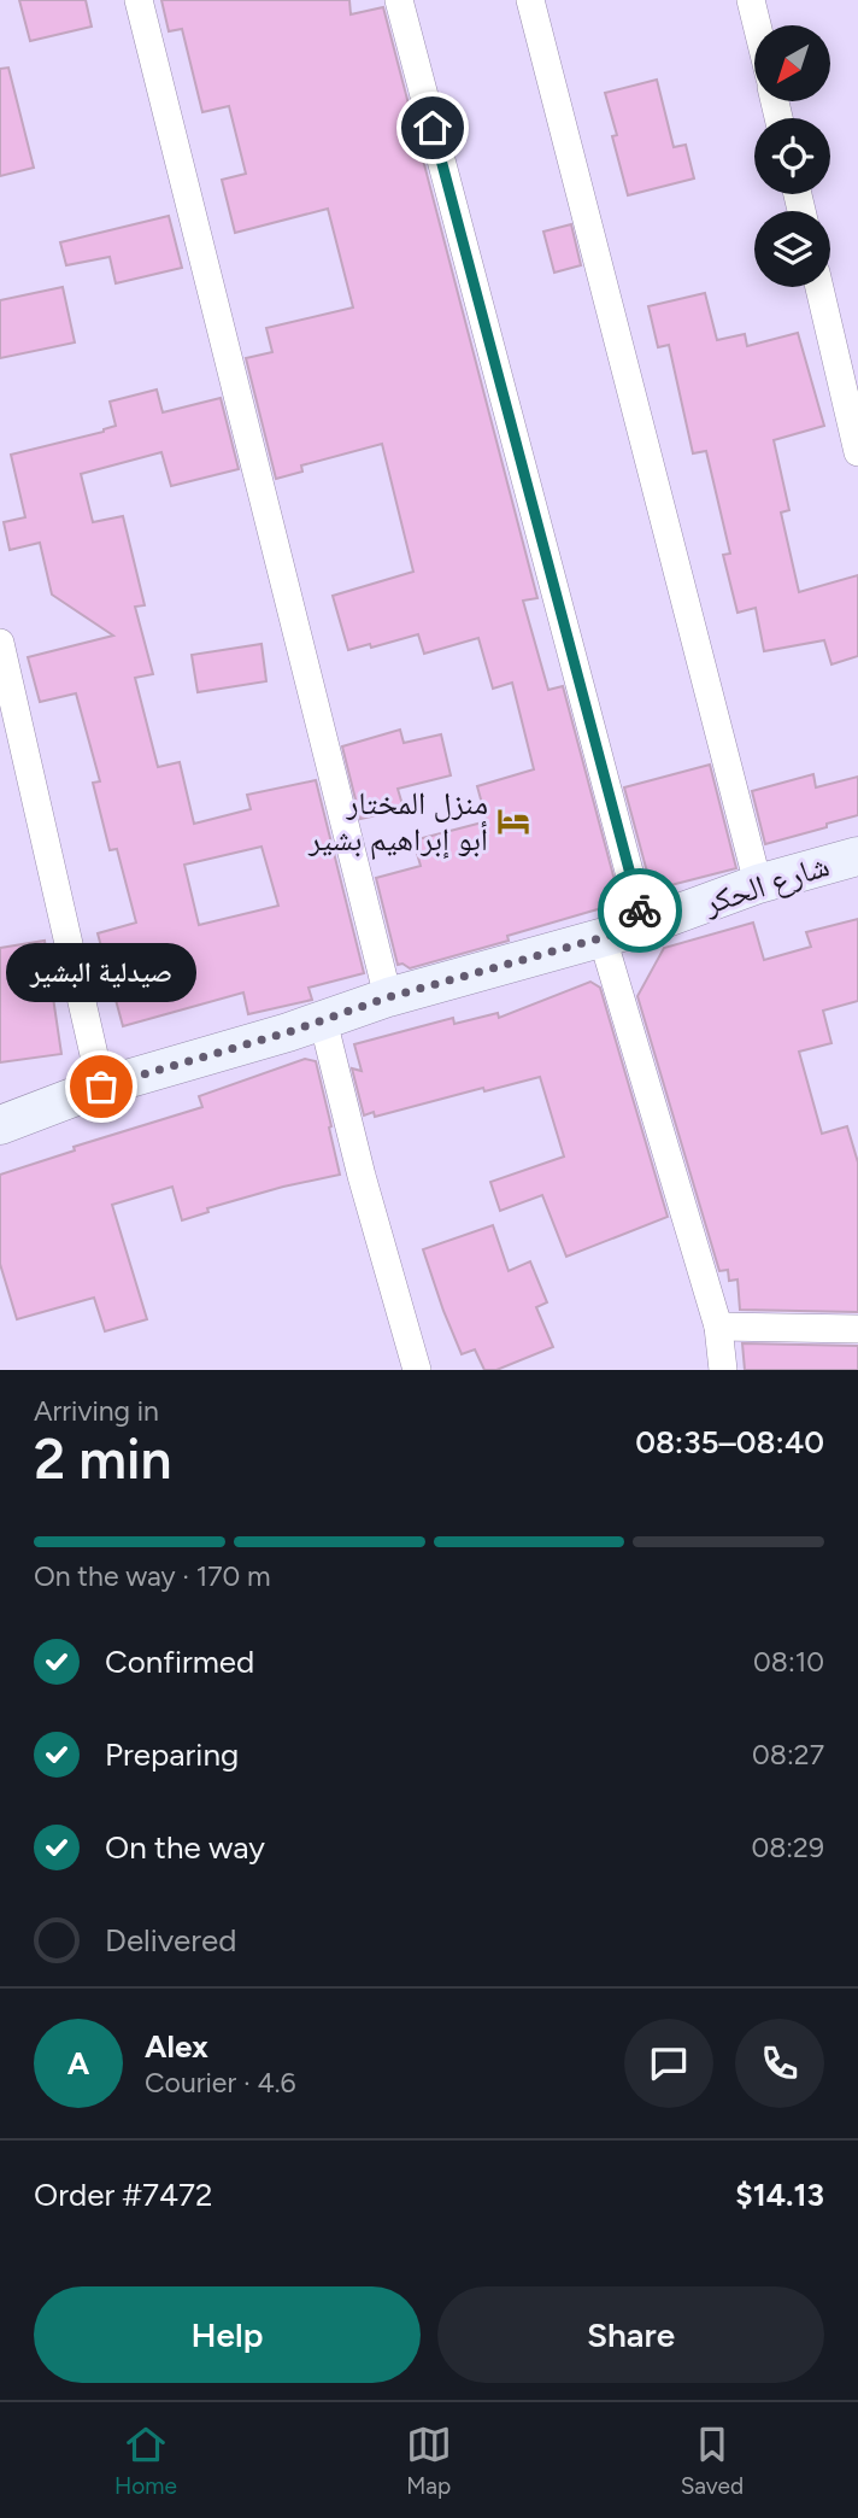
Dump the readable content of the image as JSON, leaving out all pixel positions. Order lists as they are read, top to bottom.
{
  "streets": {
    "street": ["شارع الحكر"]
  },
  "places": {
    "hotel": ["منزل المختار أبو إبراهيم بشير"],
    "other": ["صيدلية البشير"]
  },
  "north": "bottom left",
  "page": {
    "bubble": "صيدلية البشير",
    "heading": ["2 min", "Arriving in", "08:35–08:40"],
    "panel": [
      "Alex",
      "Courier · 4.6",
      "Order #7472",
      "$14.13"
    ],
    "bar": "On the way · 170 m",
    "list": [
      ["Confirmed", "08:10"],
      ["Preparing", "08:27"],
      ["On the way", "08:29"],
      "Delivered"
    ],
    "round": "A",
    "buttons": ["Help", "Share"],
    "tabs": ["Home", "Map", "Saved"]
  }
}
